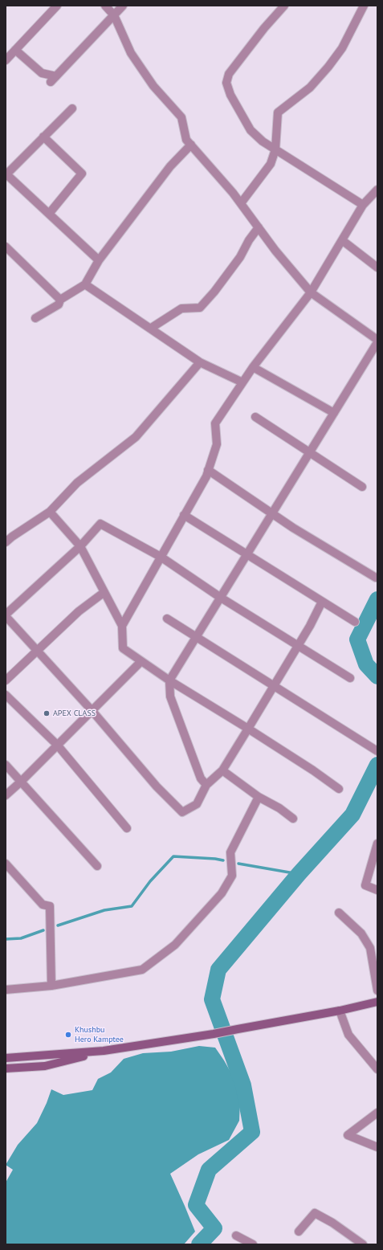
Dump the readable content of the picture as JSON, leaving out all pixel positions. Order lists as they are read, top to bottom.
{
  "places": ["APEX CLASS", "Khushbu Hero Kamptee"]
}
